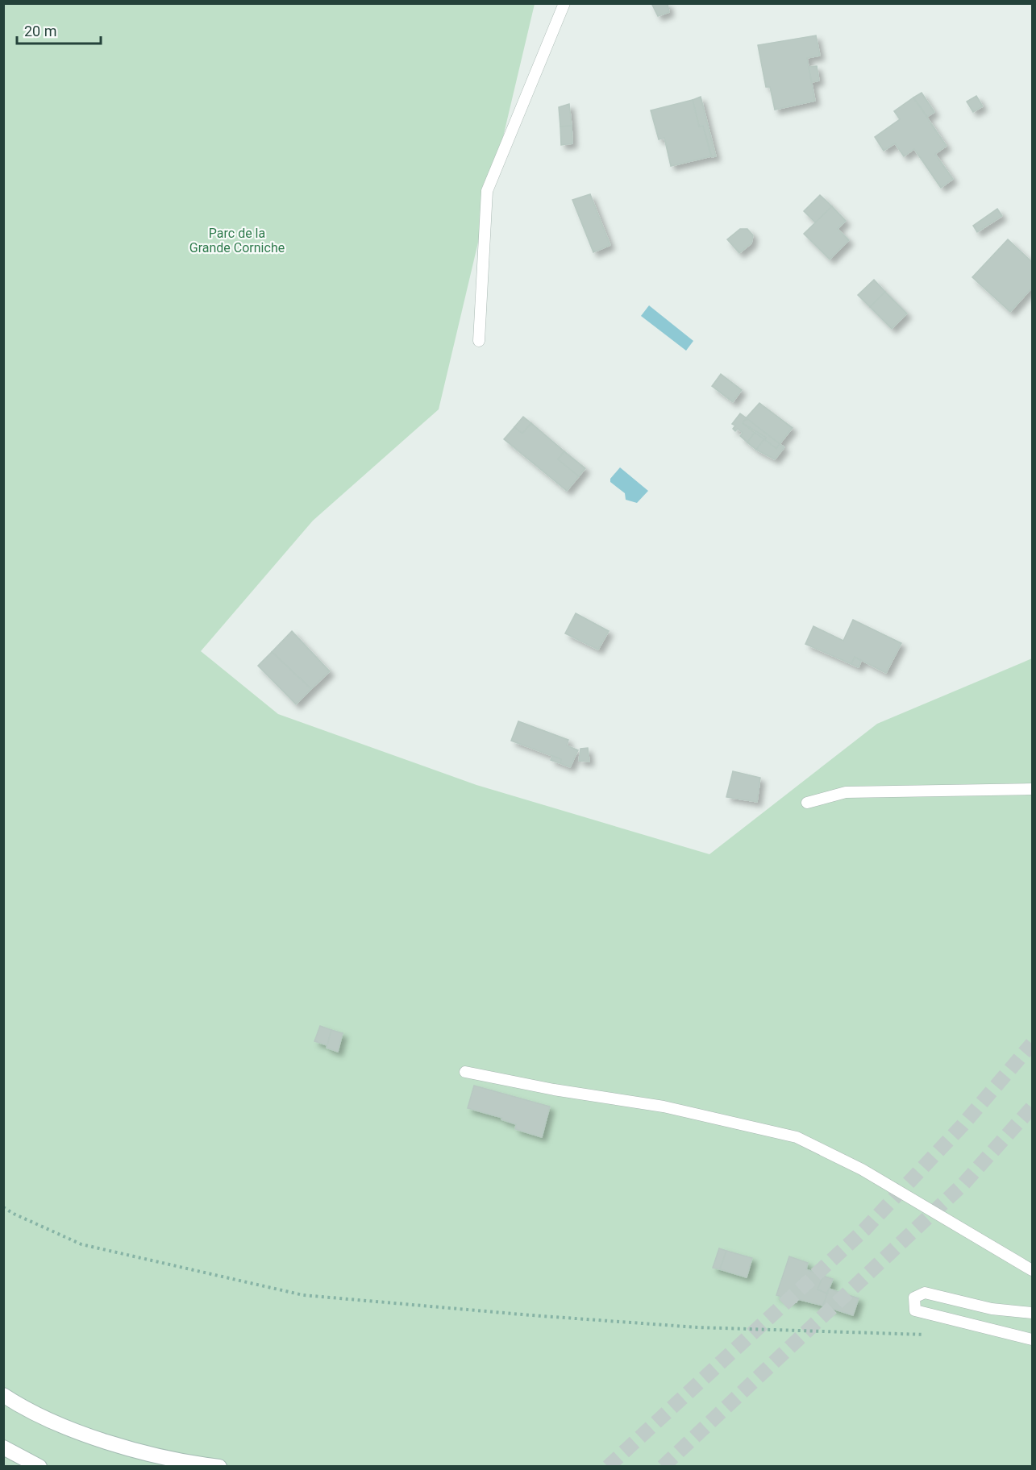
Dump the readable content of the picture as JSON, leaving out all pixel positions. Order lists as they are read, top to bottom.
{
  "parks": ["Parc de la Grande Corniche"],
  "scale_bar": "20 m"
}
